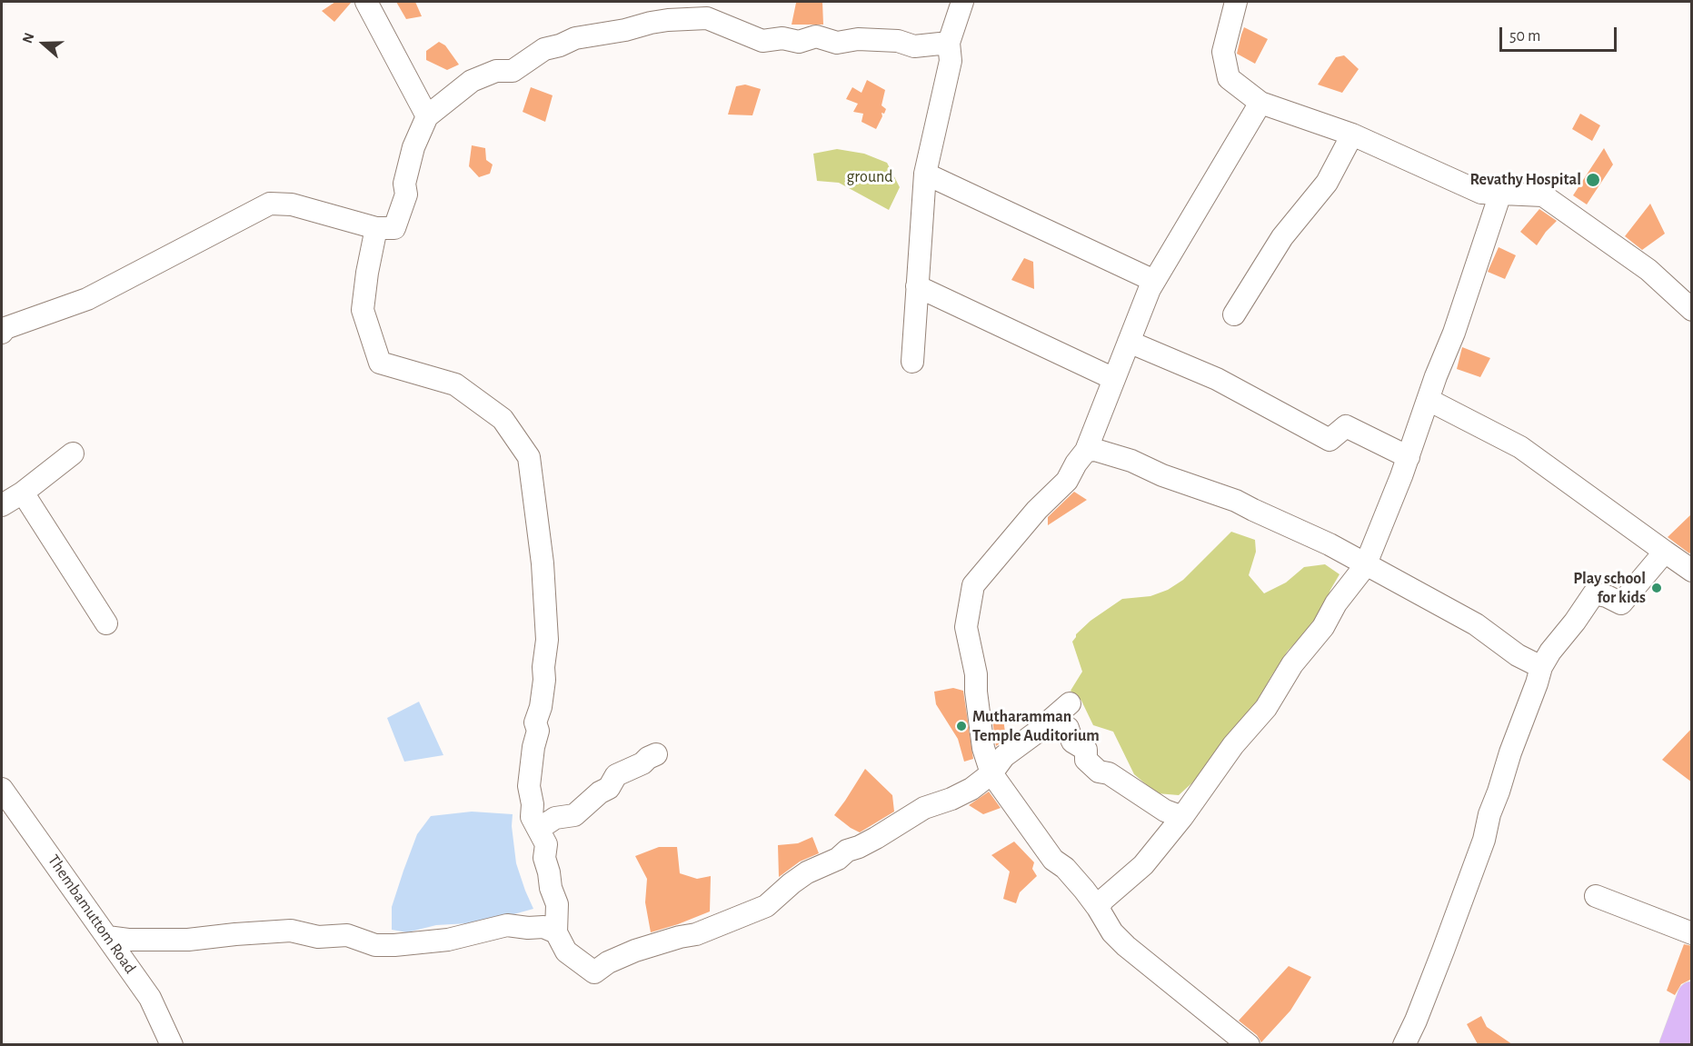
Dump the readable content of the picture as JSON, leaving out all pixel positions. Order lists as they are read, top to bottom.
{
  "streets": {
    "street": ["Thembamuttom Road"]
  },
  "parks": ["ground"],
  "places": ["Revathy Hospital", "Play school for kids", "Mutharamman Temple Auditorium"],
  "scale_bar": "50 m",
  "north": "left"
}
